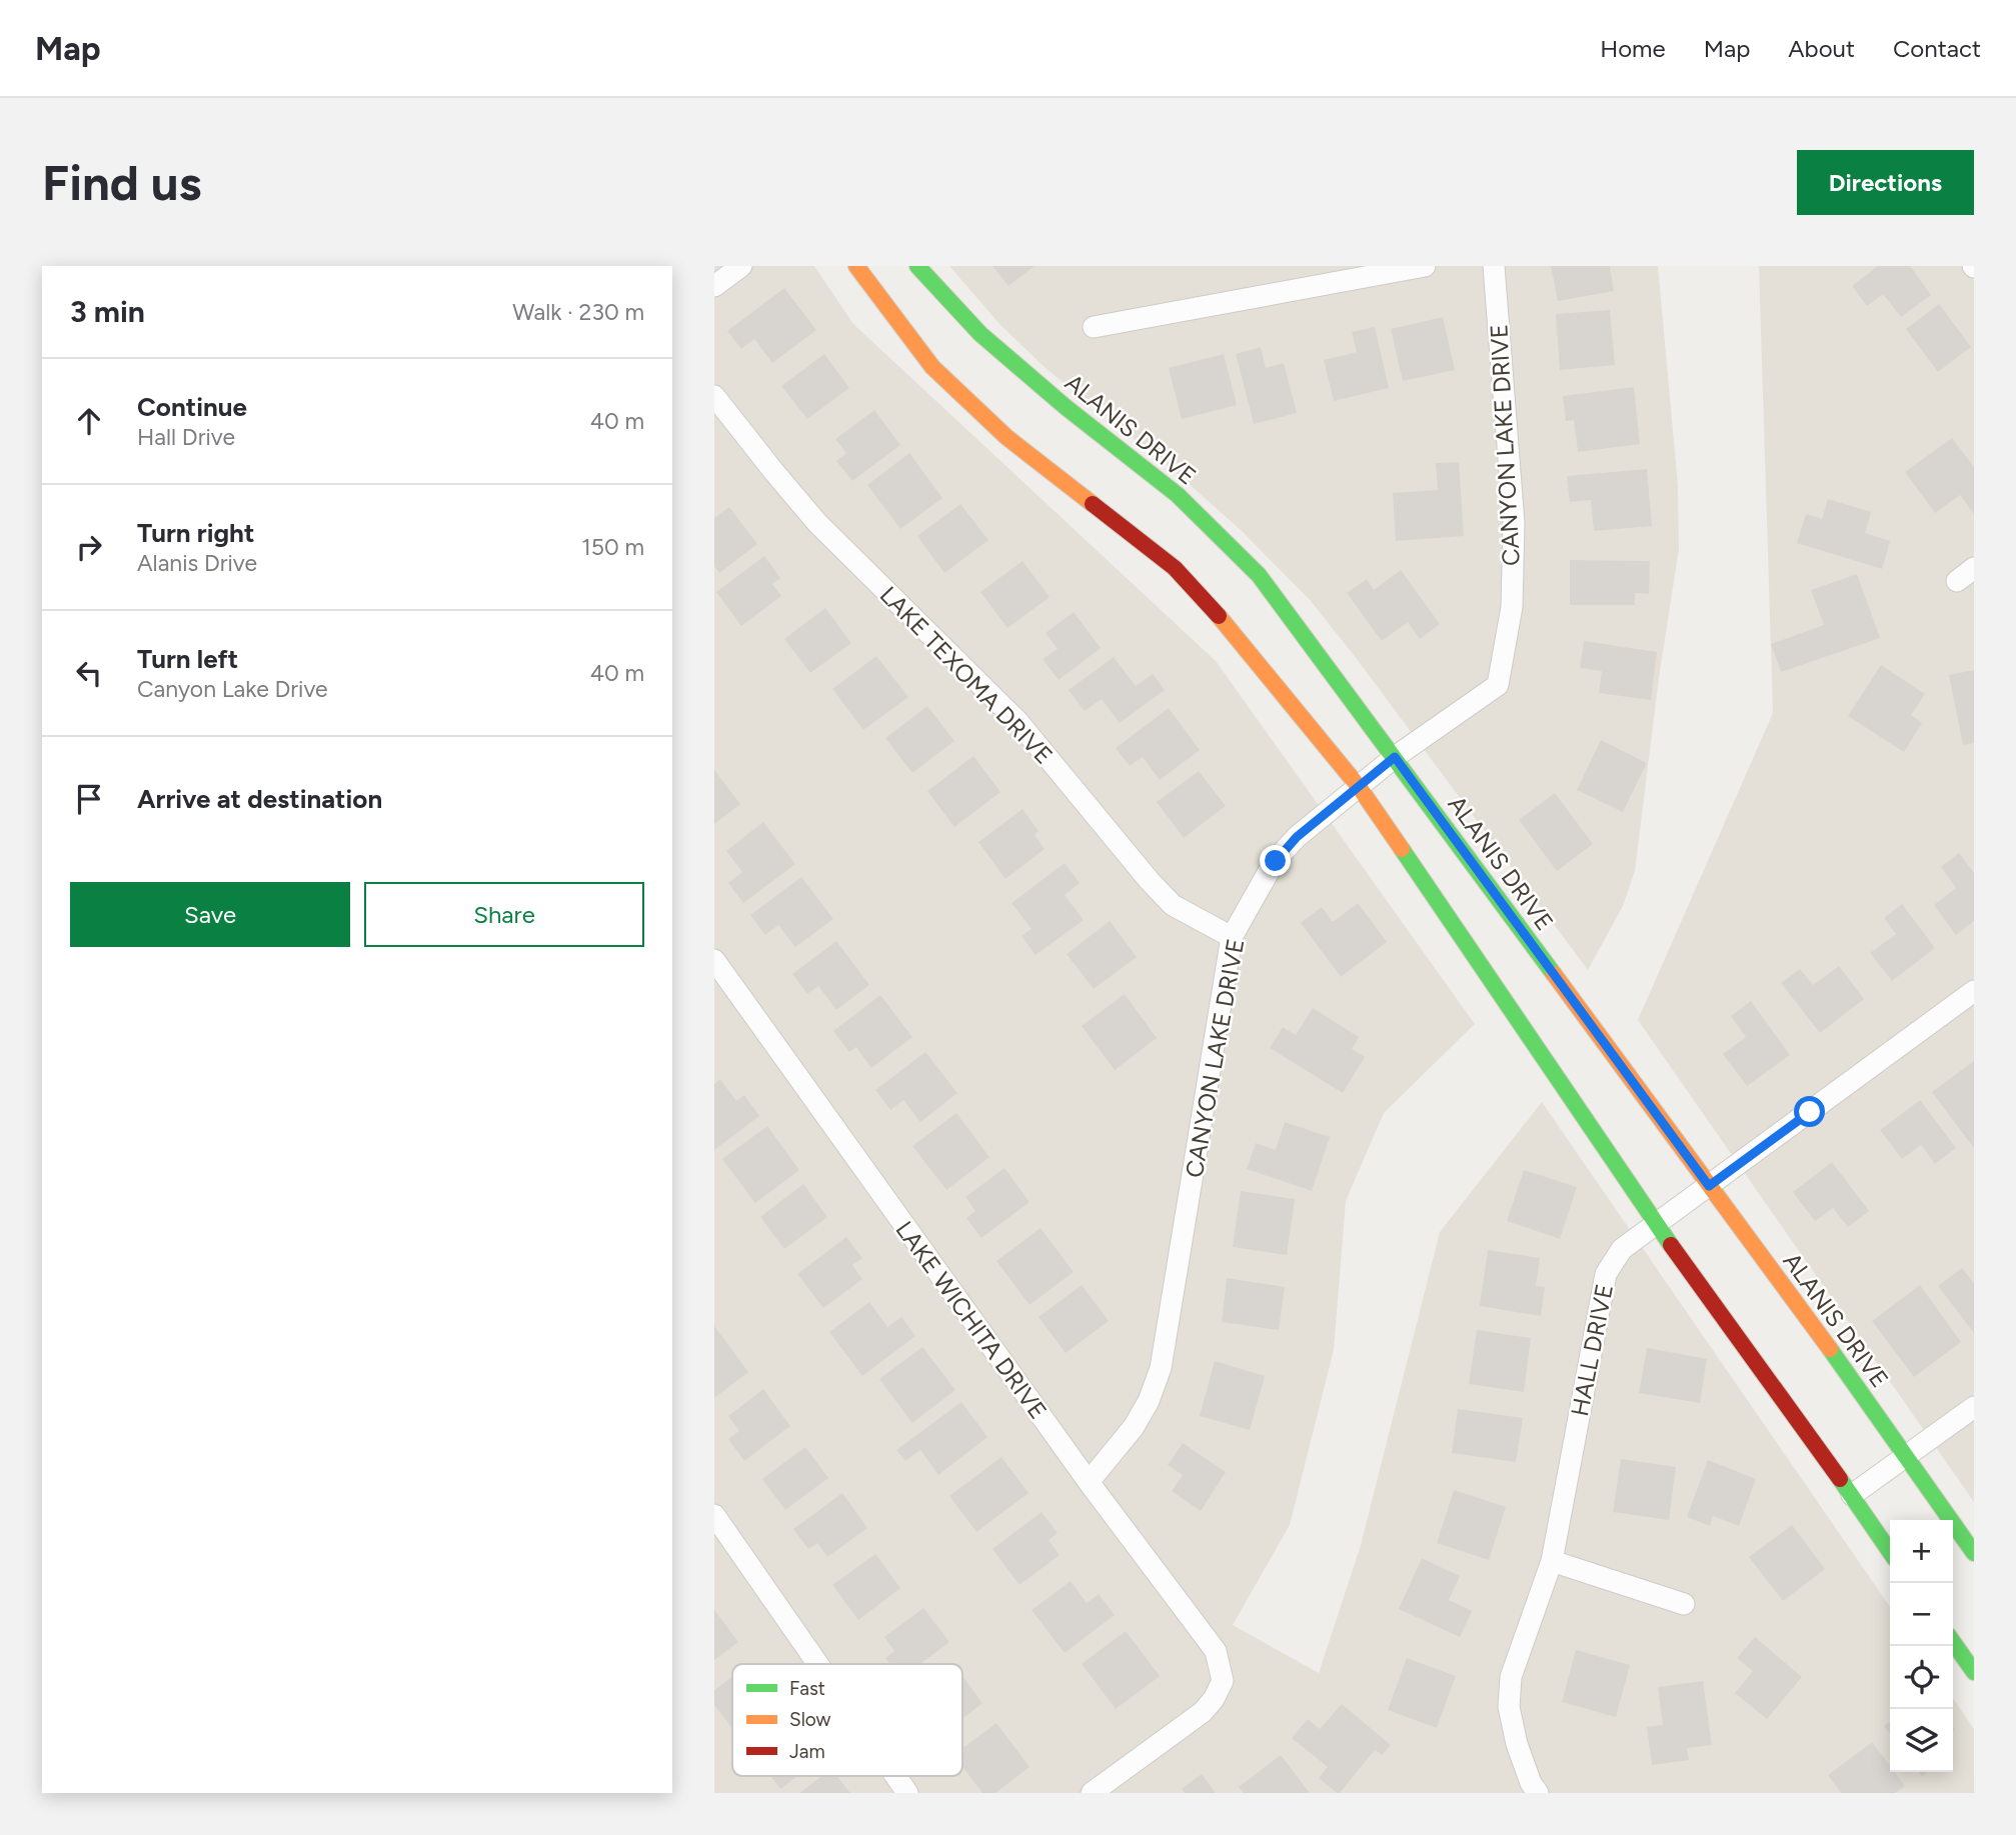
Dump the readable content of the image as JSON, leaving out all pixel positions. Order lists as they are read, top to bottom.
{
  "streets": {
    "main road": ["ALANIS DRIVE"],
    "street": [
      "CANYON LAKE DRIVE",
      "LAKE TEXOMA DRIVE",
      "LAKE WICHITA DRIVE",
      "HALL DRIVE"
    ]
  },
  "crossings": [
    ["ALANIS DRIVE", "CANYON LAKE DRIVE"],
    ["ALANIS DRIVE", "HALL DRIVE"],
    ["CANYON LAKE DRIVE", "LAKE TEXOMA DRIVE"],
    ["CANYON LAKE DRIVE", "LAKE WICHITA DRIVE"]
  ],
  "legend": ["Fast", "Slow", "Jam"],
  "page": {
    "header": "Map",
    "nav": [
      "Home",
      "Map",
      "About",
      "Contact"
    ],
    "buttons": [
      "Directions",
      ["Save", "Share"]
    ],
    "title": "Find us",
    "heading": ["3 min", "Walk · 230 m"],
    "list": [
      ["Continue", "Hall Drive", "40 m"],
      ["Turn right", "Alanis Drive", "150 m"],
      ["Turn left", "Canyon Lake Drive", "40 m"],
      "Arrive at destination"
    ],
    "map_buttons": ["+", "−"]
  }
}
